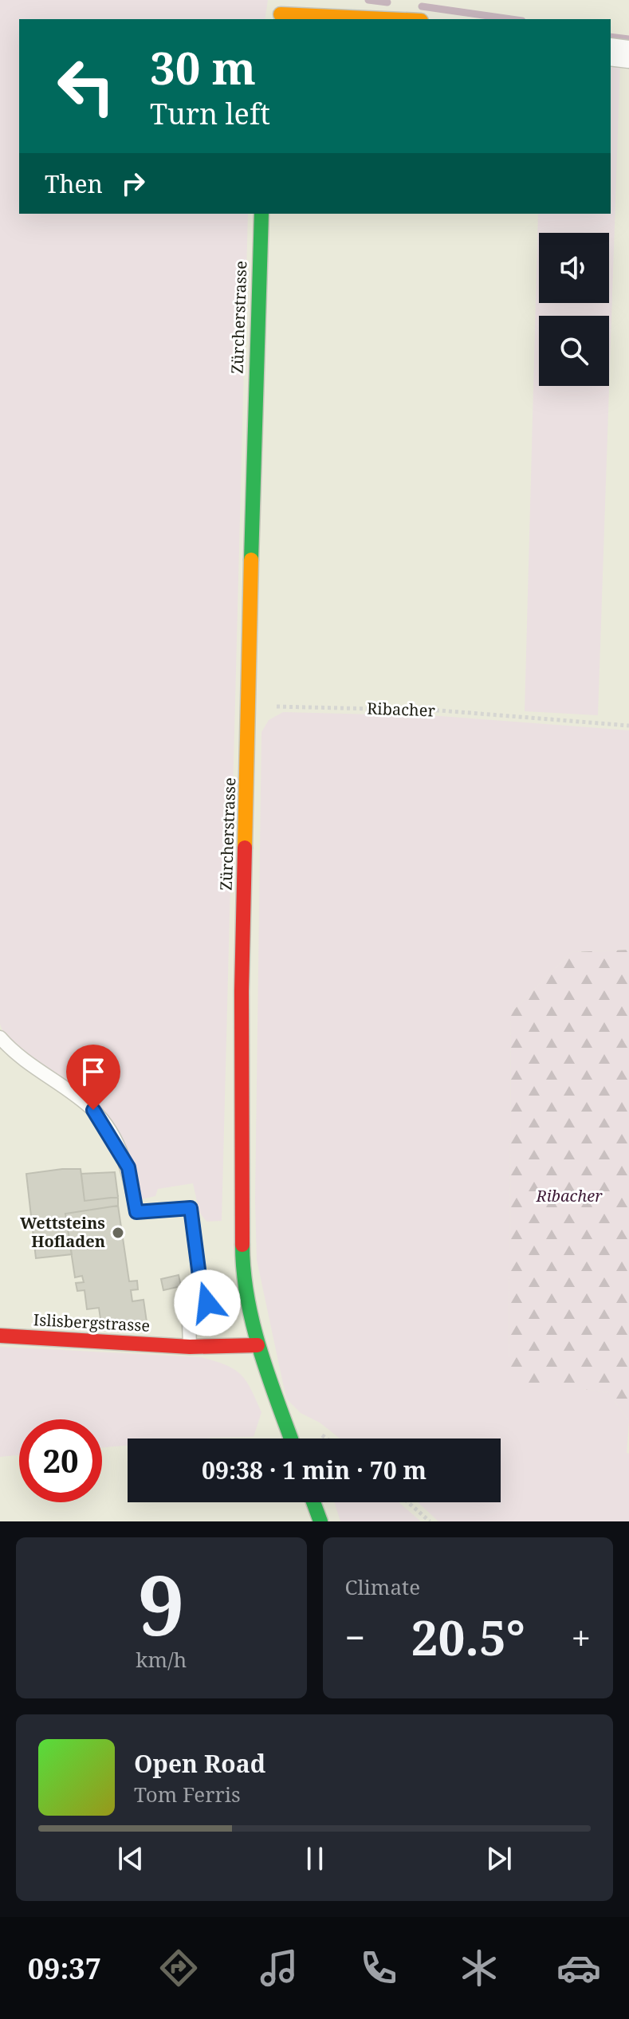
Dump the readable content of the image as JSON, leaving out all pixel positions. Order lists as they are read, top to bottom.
{
  "streets": {
    "main road": ["Zürcherstrasse", "Islisbergstrasse"],
    "path": ["Ribacher"]
  },
  "crossings": [
    ["Zürcherstrasse", "Ribacher"],
    ["Zürcherstrasse", "Islisbergstrasse"]
  ],
  "parks": ["Ribacher"],
  "places": ["Wettsteins Hofladen"],
  "page": {
    "turn": ["30 m", "Turn left"],
    "then": "Then",
    "limit": "20",
    "trip": "09:38 · 1 min · 70 m",
    "tile": [
      ["9", "km/h"],
      "Climate"
    ],
    "heat": ["−", "20.5°", "+"],
    "song": ["Open Road", "Tom Ferris"],
    "tabs": "09:37"
  }
}
